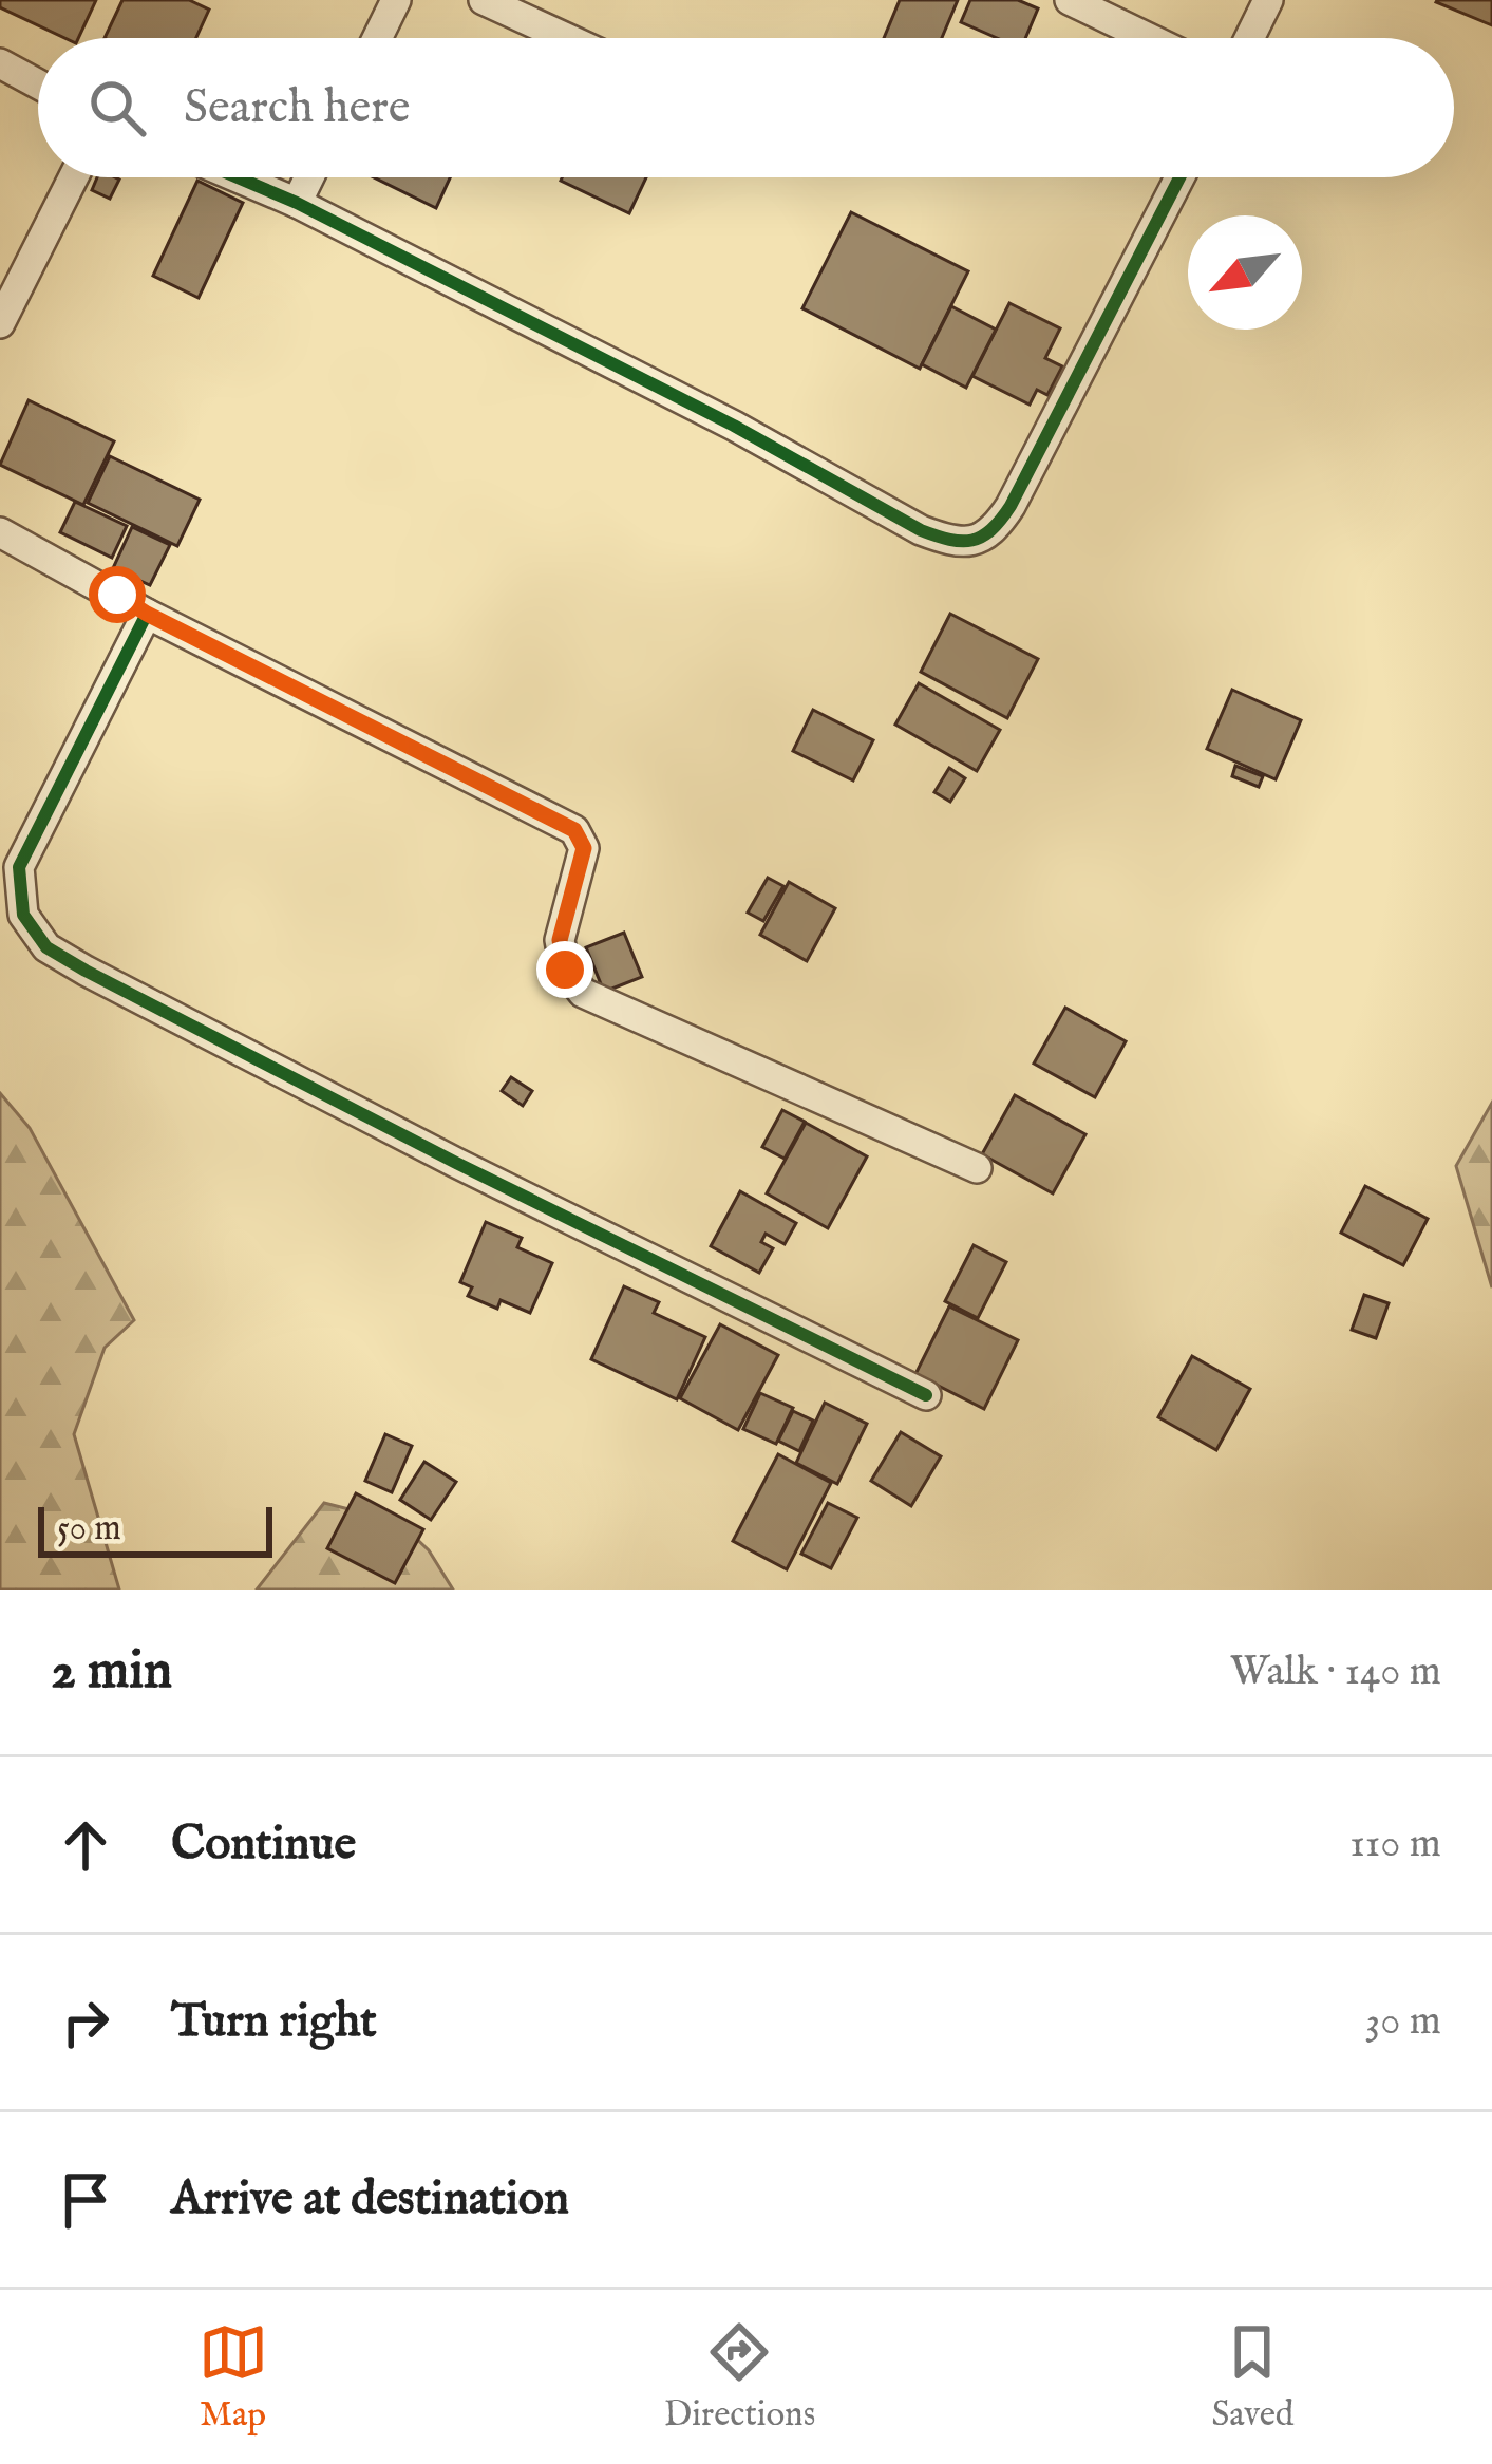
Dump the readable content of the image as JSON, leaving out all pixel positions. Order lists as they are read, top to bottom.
{
  "scale_bar": "50 m",
  "north": "bottom left",
  "page": {
    "search": "Search here",
    "scale": "50 m",
    "heading": ["2 min", "Walk · 140 m"],
    "list": [
      ["Continue", "110 m"],
      ["Turn right", "30 m"],
      "Arrive at destination"
    ],
    "nav": ["Map", "Directions", "Saved"]
  }
}
